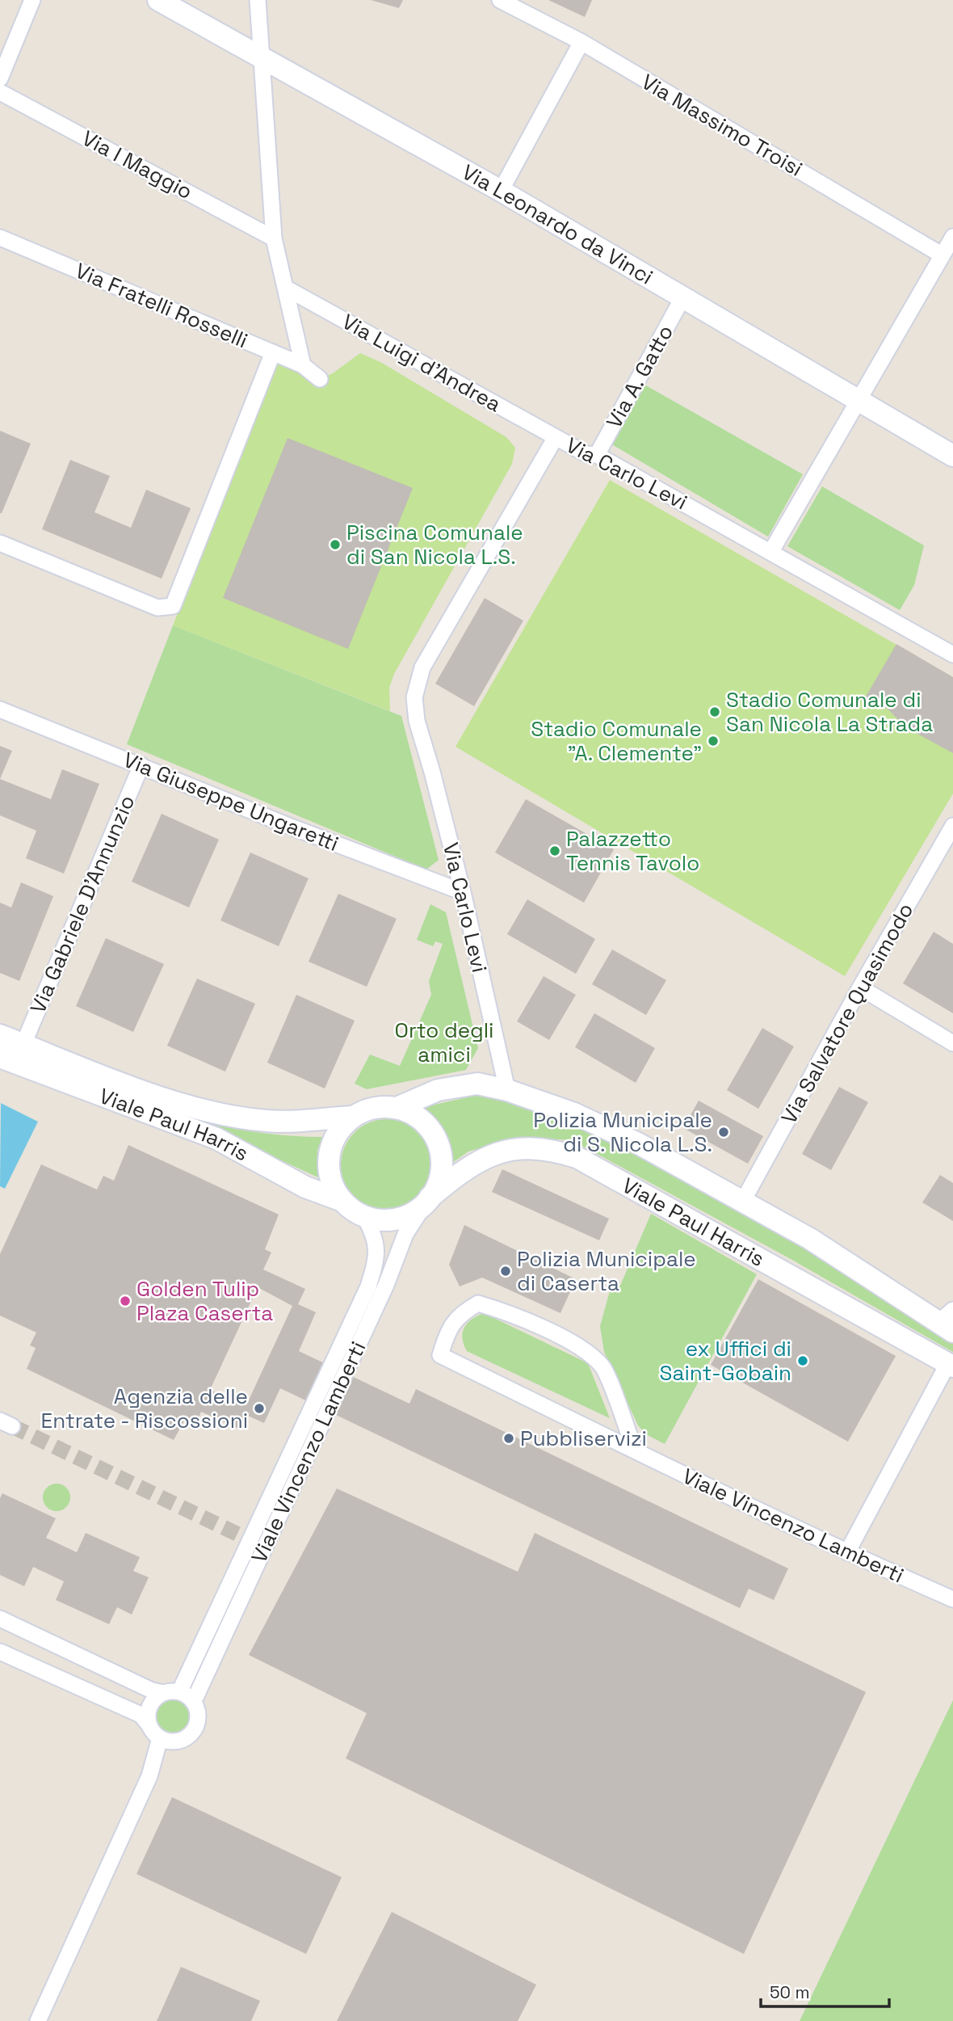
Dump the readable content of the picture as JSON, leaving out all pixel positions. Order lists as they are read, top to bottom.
{
  "streets": {
    "street": [
      "Via Massimo Troisi",
      "Via I Maggio",
      "Via Leonardo da Vinci",
      "Via Fratelli Rosselli",
      "Via Luigi d'Andrea",
      "Via A. Gatto",
      "Via Carlo Levi",
      "Via Giuseppe Ungaretti",
      "Via Gabriele D'Annunzio",
      "Via Salvatore Quasimodo",
      "Viale Paul Harris",
      "Viale Vincenzo Lamberti"
    ]
  },
  "crossings": [
    ["Via Leonardo da Vinci", "Via A. Gatto"],
    ["Via Luigi d'Andrea", "Via Carlo Levi"],
    ["Via A. Gatto", "Via Carlo Levi"],
    ["Via Carlo Levi", "Via Giuseppe Ungaretti"],
    ["Via Carlo Levi", "Viale Paul Harris"],
    ["Via Giuseppe Ungaretti", "Via Gabriele D'Annunzio"],
    ["Via Gabriele D'Annunzio", "Viale Paul Harris"],
    ["Via Salvatore Quasimodo", "Viale Paul Harris"],
    ["Viale Paul Harris", "Viale Vincenzo Lamberti"]
  ],
  "parks": ["Orto degli amici"],
  "places": [
    "Piscina Comunale di San Nicola L.S.",
    "Stadio Comunale di San Nicola La Strada",
    "Stadio Comunale \"A. Clemente\"",
    "Palazzetto Tennis Tavolo",
    "Polizia Municipale di S. Nicola L.S.",
    "Polizia Municipale di Caserta",
    "Golden Tulip Plaza Caserta",
    "ex Uffici di Saint-Gobain",
    "Agenzia delle Entrate - Riscossioni",
    "Pubbliservizi"
  ],
  "scale_bar": "50 m"
}
